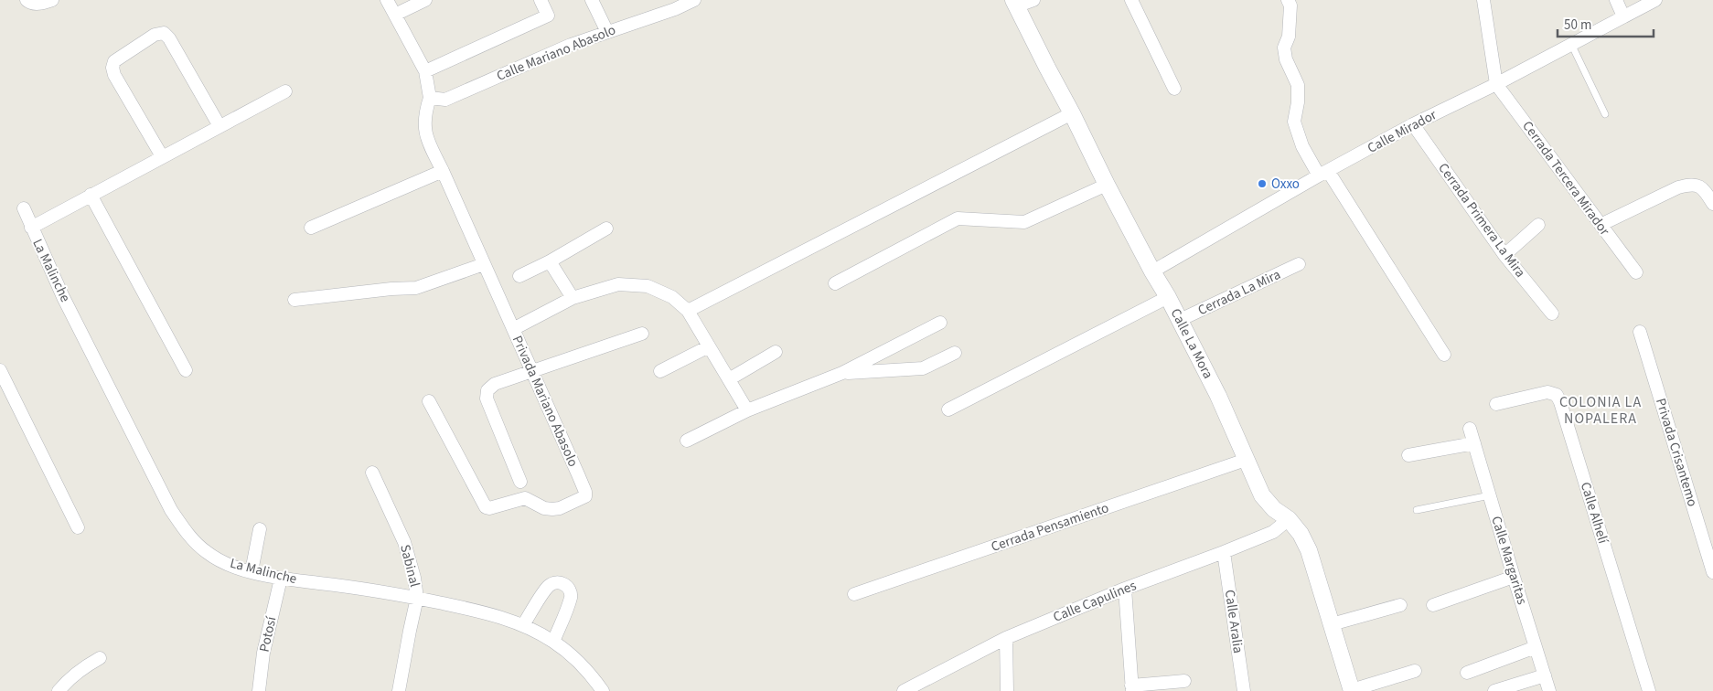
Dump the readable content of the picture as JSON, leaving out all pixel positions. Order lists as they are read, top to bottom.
{
  "streets": {
    "street": [
      "Calle Mariano Abasolo",
      "Calle Mirador",
      "Cerrada Tercera Mirador",
      "Cerrada Primera La Mira",
      "La Malinche",
      "Cerrada La Mira",
      "Calle La Mora",
      "Privada Mariano Abasolo",
      "Privada Crisantemo",
      "Calle Alhelí",
      "Cerrada Pensamiento",
      "Calle Margaritas",
      "Sabinal",
      "Calle Capulines",
      "Calle Aralia",
      "Potosí"
    ]
  },
  "crossings": [
    ["Calle Mariano Abasolo", "Privada Mariano Abasolo"],
    ["Calle Mirador", "Cerrada Tercera Mirador"],
    ["Calle Mirador", "Cerrada Primera La Mira"],
    ["Calle Mirador", "Calle La Mora"],
    ["La Malinche", "Sabinal"],
    ["La Malinche", "Potosí"],
    ["Cerrada La Mira", "Calle La Mora"],
    ["Calle La Mora", "Cerrada Pensamiento"],
    ["Calle La Mora", "Calle Capulines"],
    ["Calle Capulines", "Calle Aralia"]
  ],
  "districts": ["COLONIA LA NOPALERA"],
  "places": ["Oxxo"],
  "scale_bar": "50 m"
}
